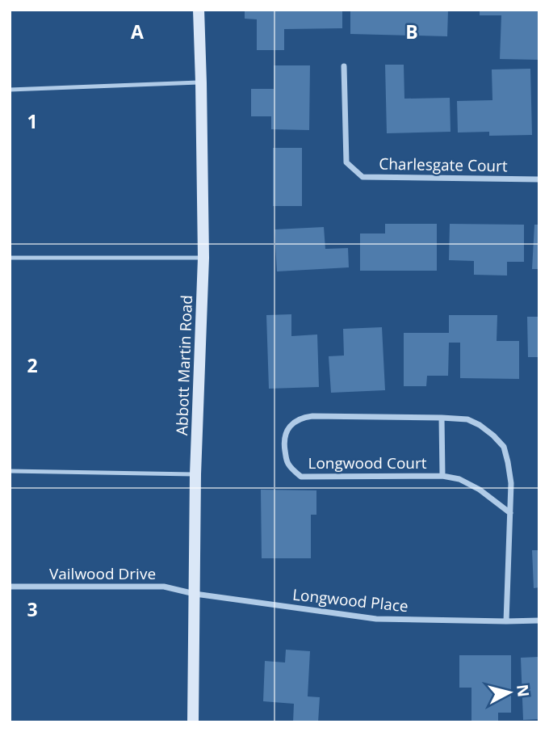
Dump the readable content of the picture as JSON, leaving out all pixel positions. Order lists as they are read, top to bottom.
{
  "streets": {
    "main road": ["Abbott Martin Road"],
    "street": [
      "Charlesgate Court",
      "Longwood Court",
      "Vailwood Drive",
      "Longwood Place"
    ]
  },
  "crossings": [
    ["Abbott Martin Road", "Vailwood Drive"],
    ["Abbott Martin Road", "Longwood Place"],
    ["Longwood Court", "Longwood Place"],
    ["Vailwood Drive", "Longwood Place"]
  ],
  "north": "right",
  "grid": {
    "columns": ["A", "B"],
    "rows": ["1", "2", "3"]
  }
}
